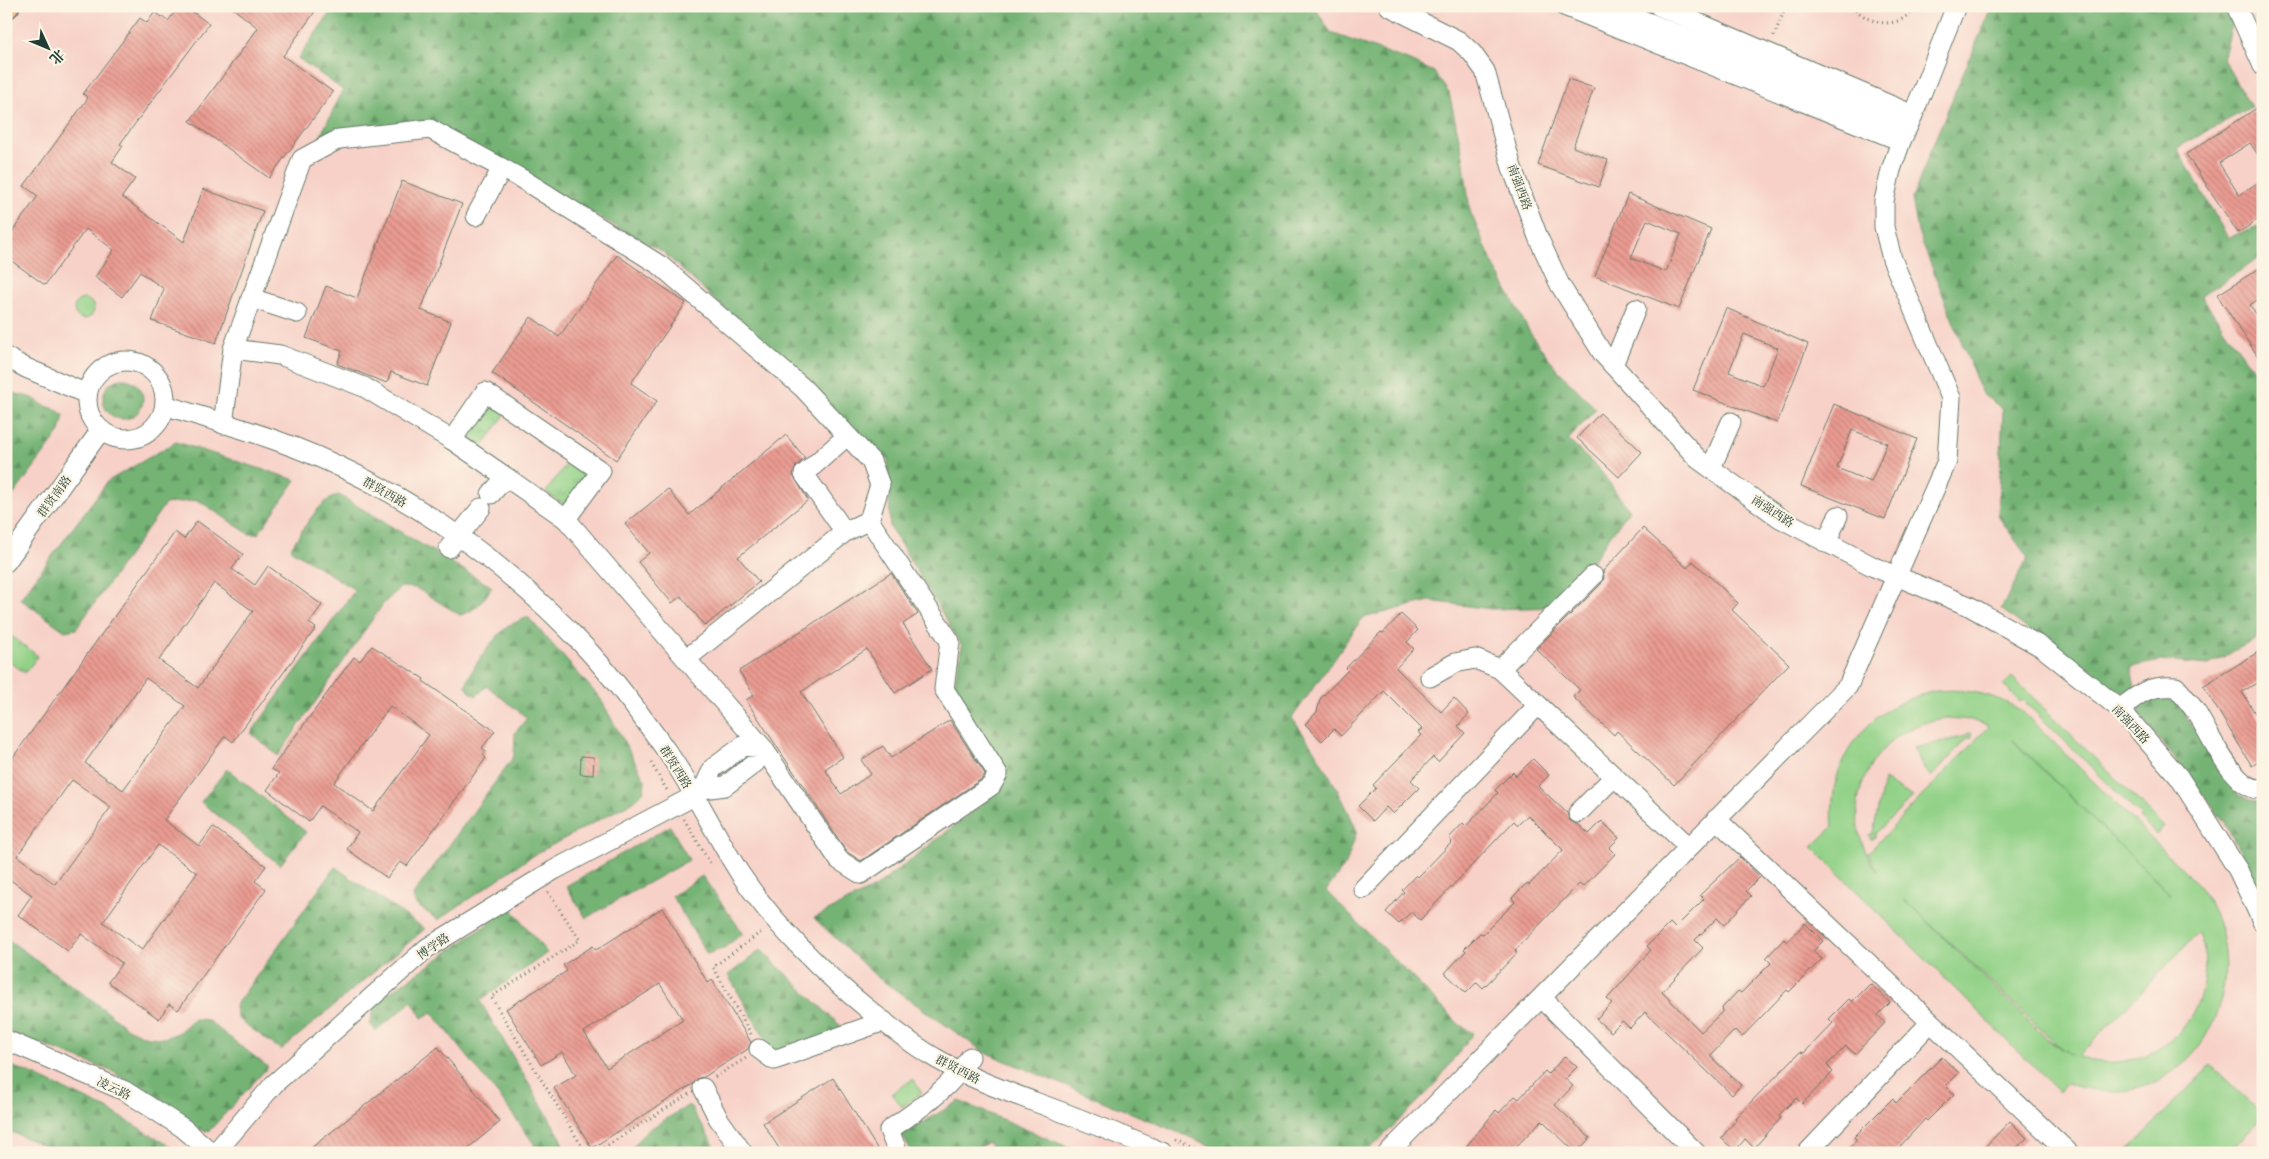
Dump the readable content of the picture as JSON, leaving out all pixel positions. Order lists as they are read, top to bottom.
{
  "streets": {
    "street": [
      "南强西路",
      "群贤西路",
      "群贤南路",
      "博学路",
      "凌云路"
    ]
  },
  "crossings": [
    ["群贤西路", "群贤南路"],
    ["群贤西路", "博学路"],
    ["博学路", "凌云路"]
  ],
  "north": "bottom right"
}
